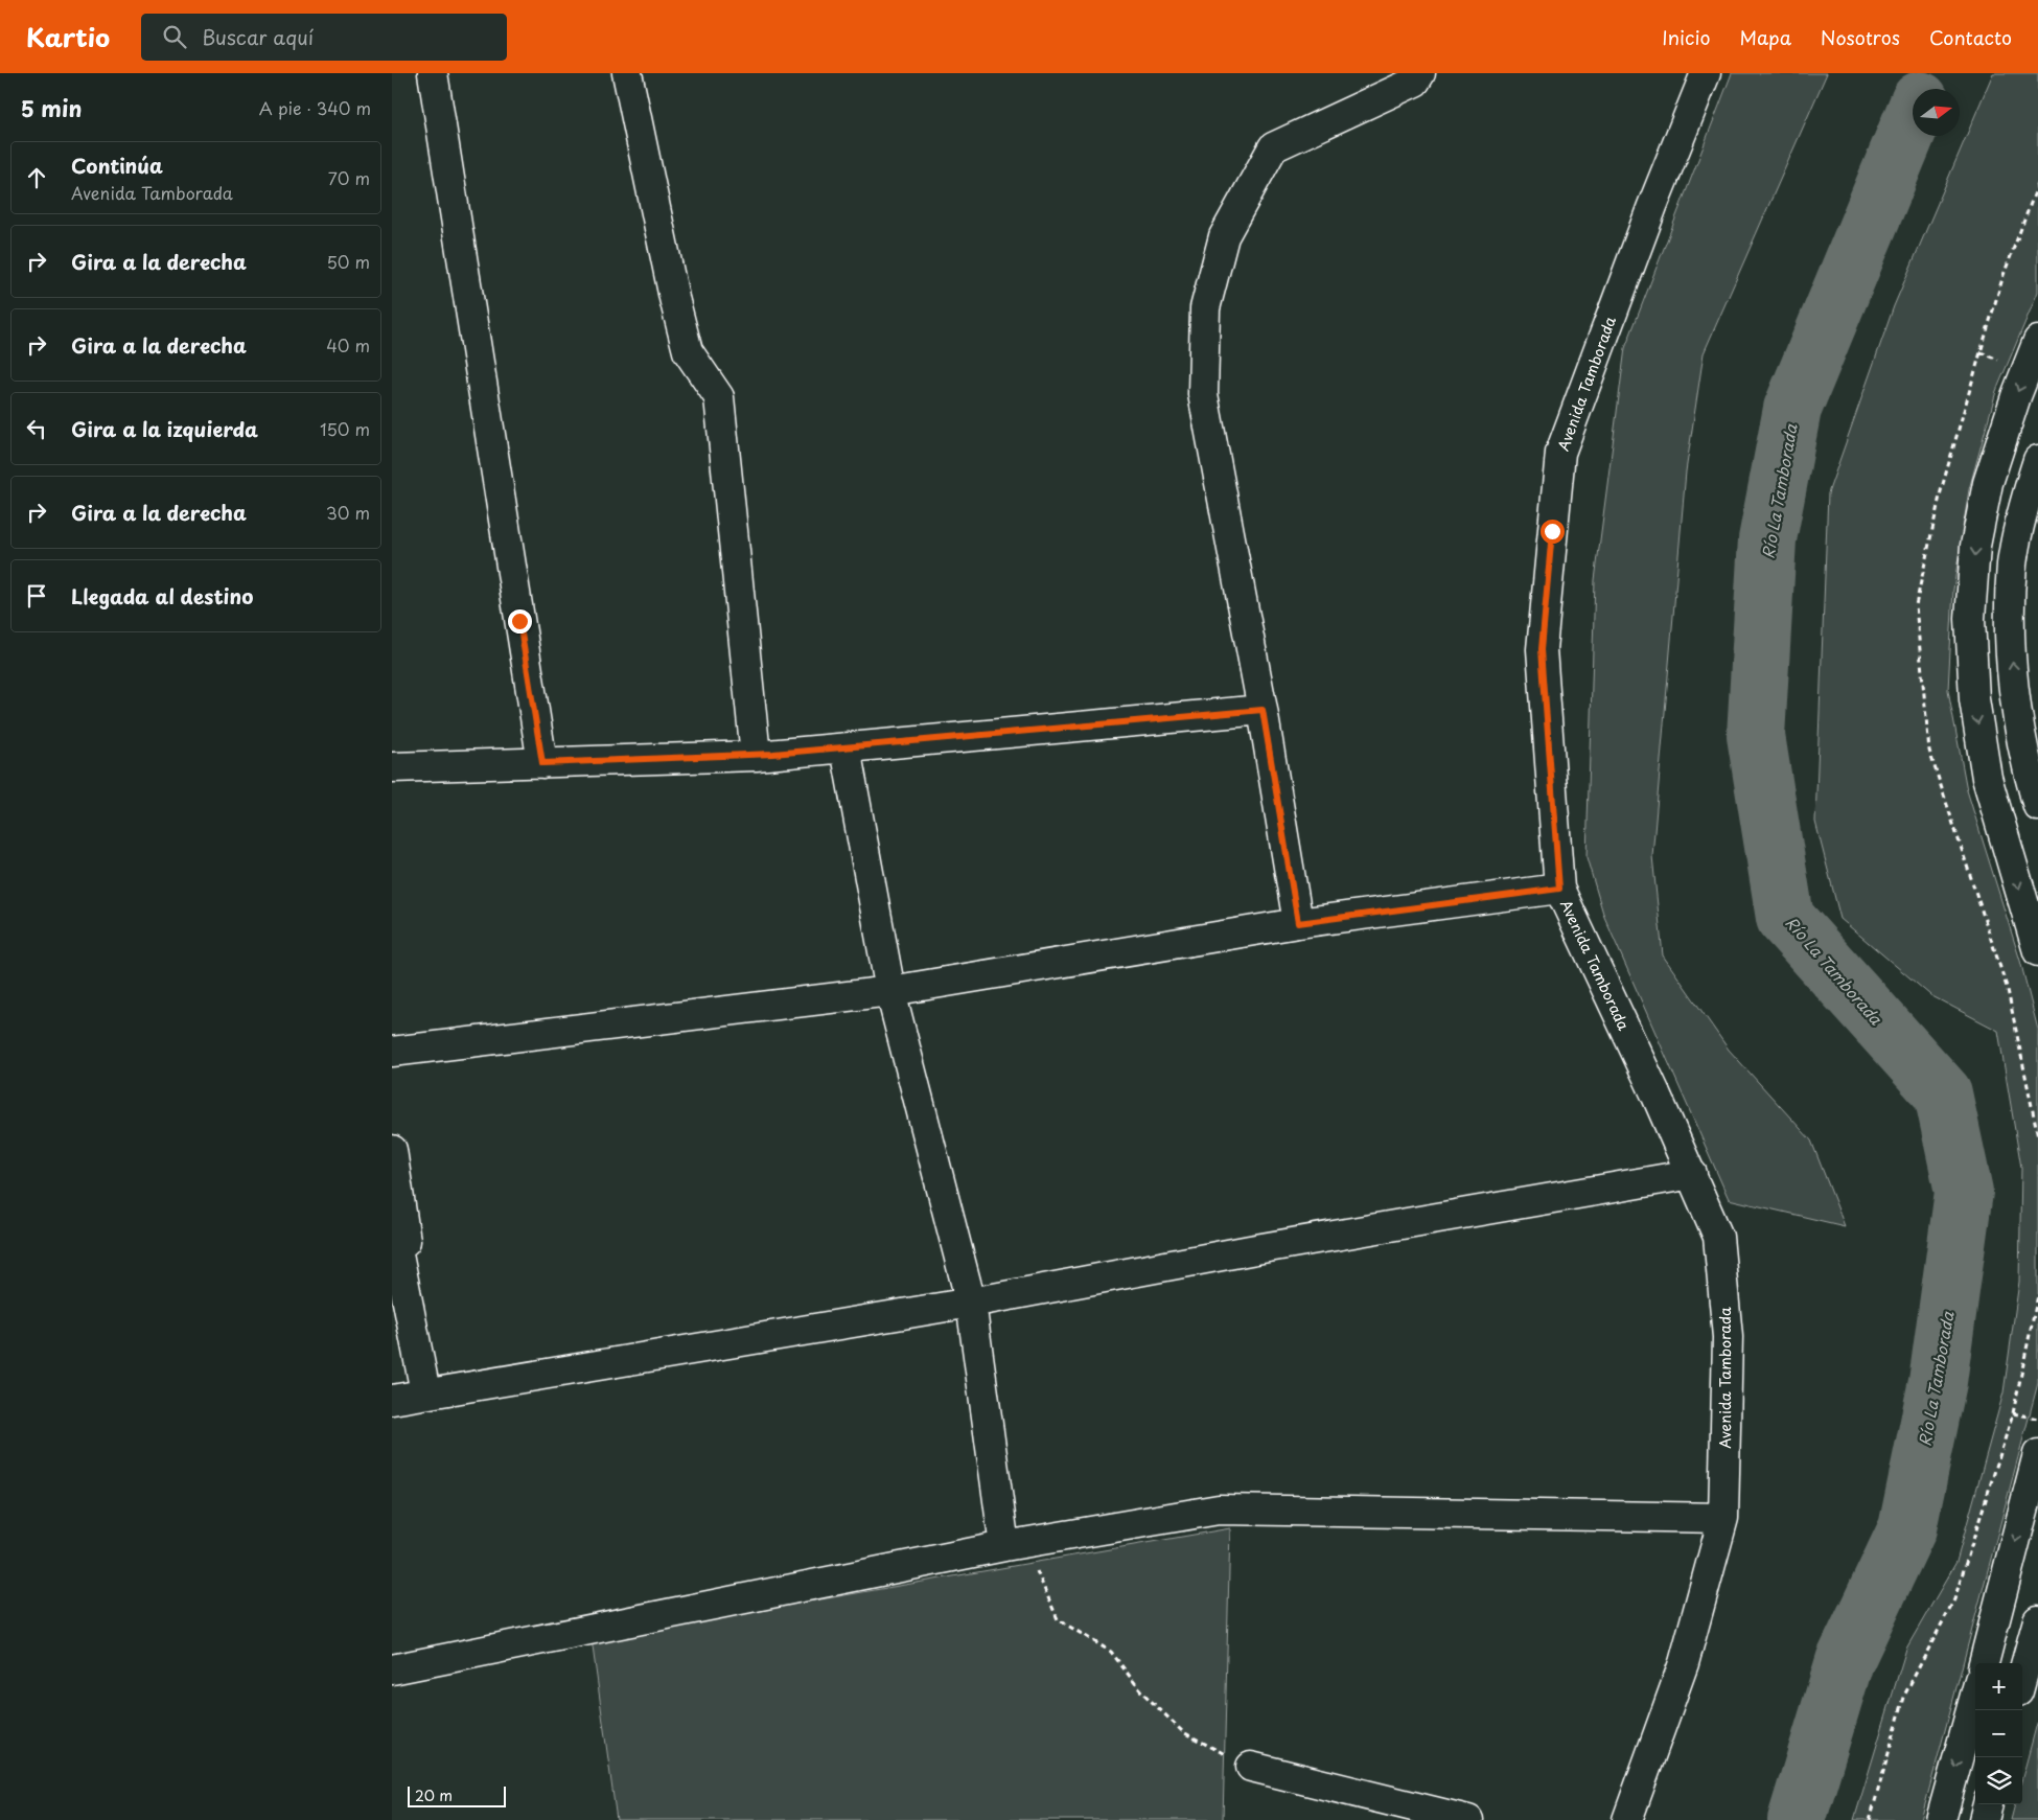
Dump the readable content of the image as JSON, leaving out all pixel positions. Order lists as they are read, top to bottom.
{
  "streets": {
    "street": ["Avenida Tamborada"]
  },
  "water": ["Río La Tamborada"],
  "scale_bar": "20 m",
  "north": "right",
  "page": {
    "header": "Kartio",
    "search": "Buscar aquí",
    "nav": [
      "Inicio",
      "Mapa",
      "Nosotros",
      "Contacto"
    ],
    "heading": ["5 min", "A pie · 340 m"],
    "list": [
      ["Continúa", "Avenida Tamborada", "70 m"],
      ["Gira a la derecha", "50 m"],
      ["Gira a la derecha", "40 m"],
      ["Gira a la izquierda", "150 m"],
      ["Gira a la derecha", "30 m"],
      "Llegada al destino"
    ],
    "map_buttons": ["+", "−"],
    "scale": "20 m"
  }
}
